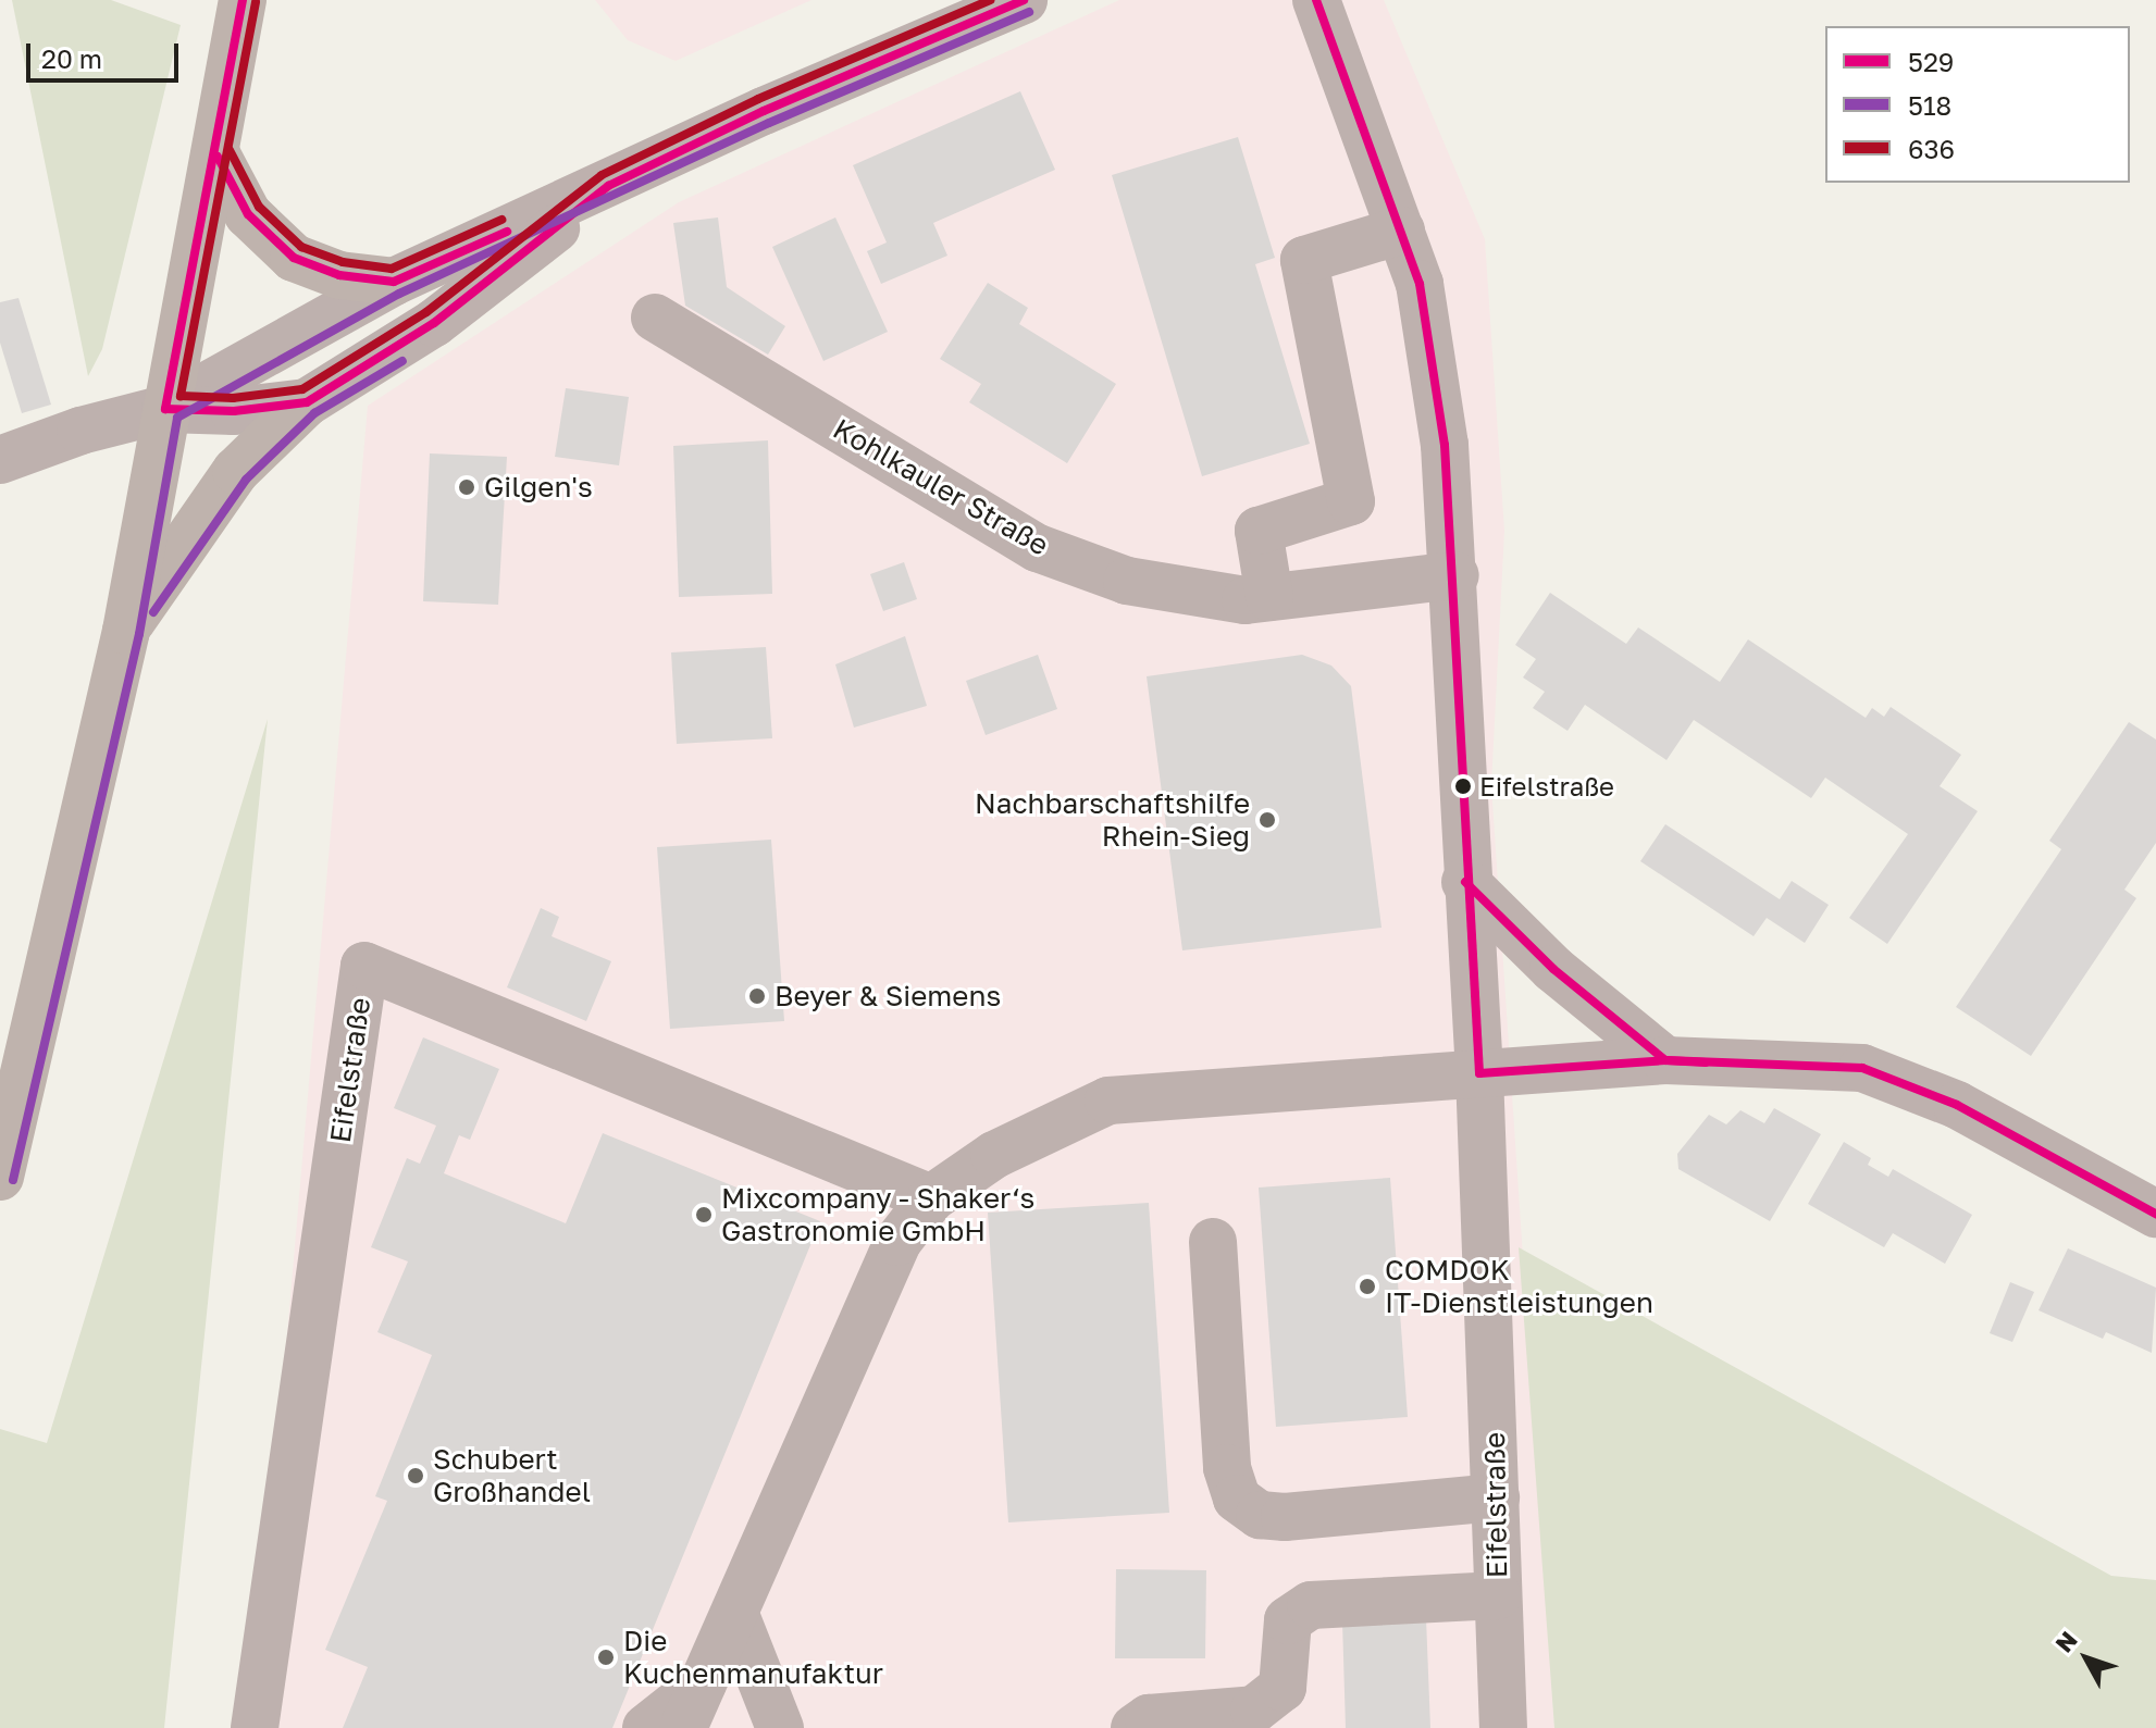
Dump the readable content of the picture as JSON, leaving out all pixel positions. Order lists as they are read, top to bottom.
{
  "streets": {
    "street": ["Kohlkauler Straße", "Eifelstraße"]
  },
  "crossings": [
    ["Kohlkauler Straße", "Eifelstraße"]
  ],
  "places": [
    "Gilgen's",
    "Eifelstraße",
    "Nachbarschaftshilfe Rhein-Sieg",
    "Beyer & Siemens",
    "Mixcompany - Shaker‘s Gastronomie GmbH",
    "COMDOK IT-Dienstleistungen",
    "Schubert Großhandel",
    "Die Kuchenmanufaktur"
  ],
  "lines": ["transit line 529", "transit line 636", "transit line 518"],
  "legend": ["529", "518", "636"],
  "scale_bar": "20 m",
  "north": "top left"
}
